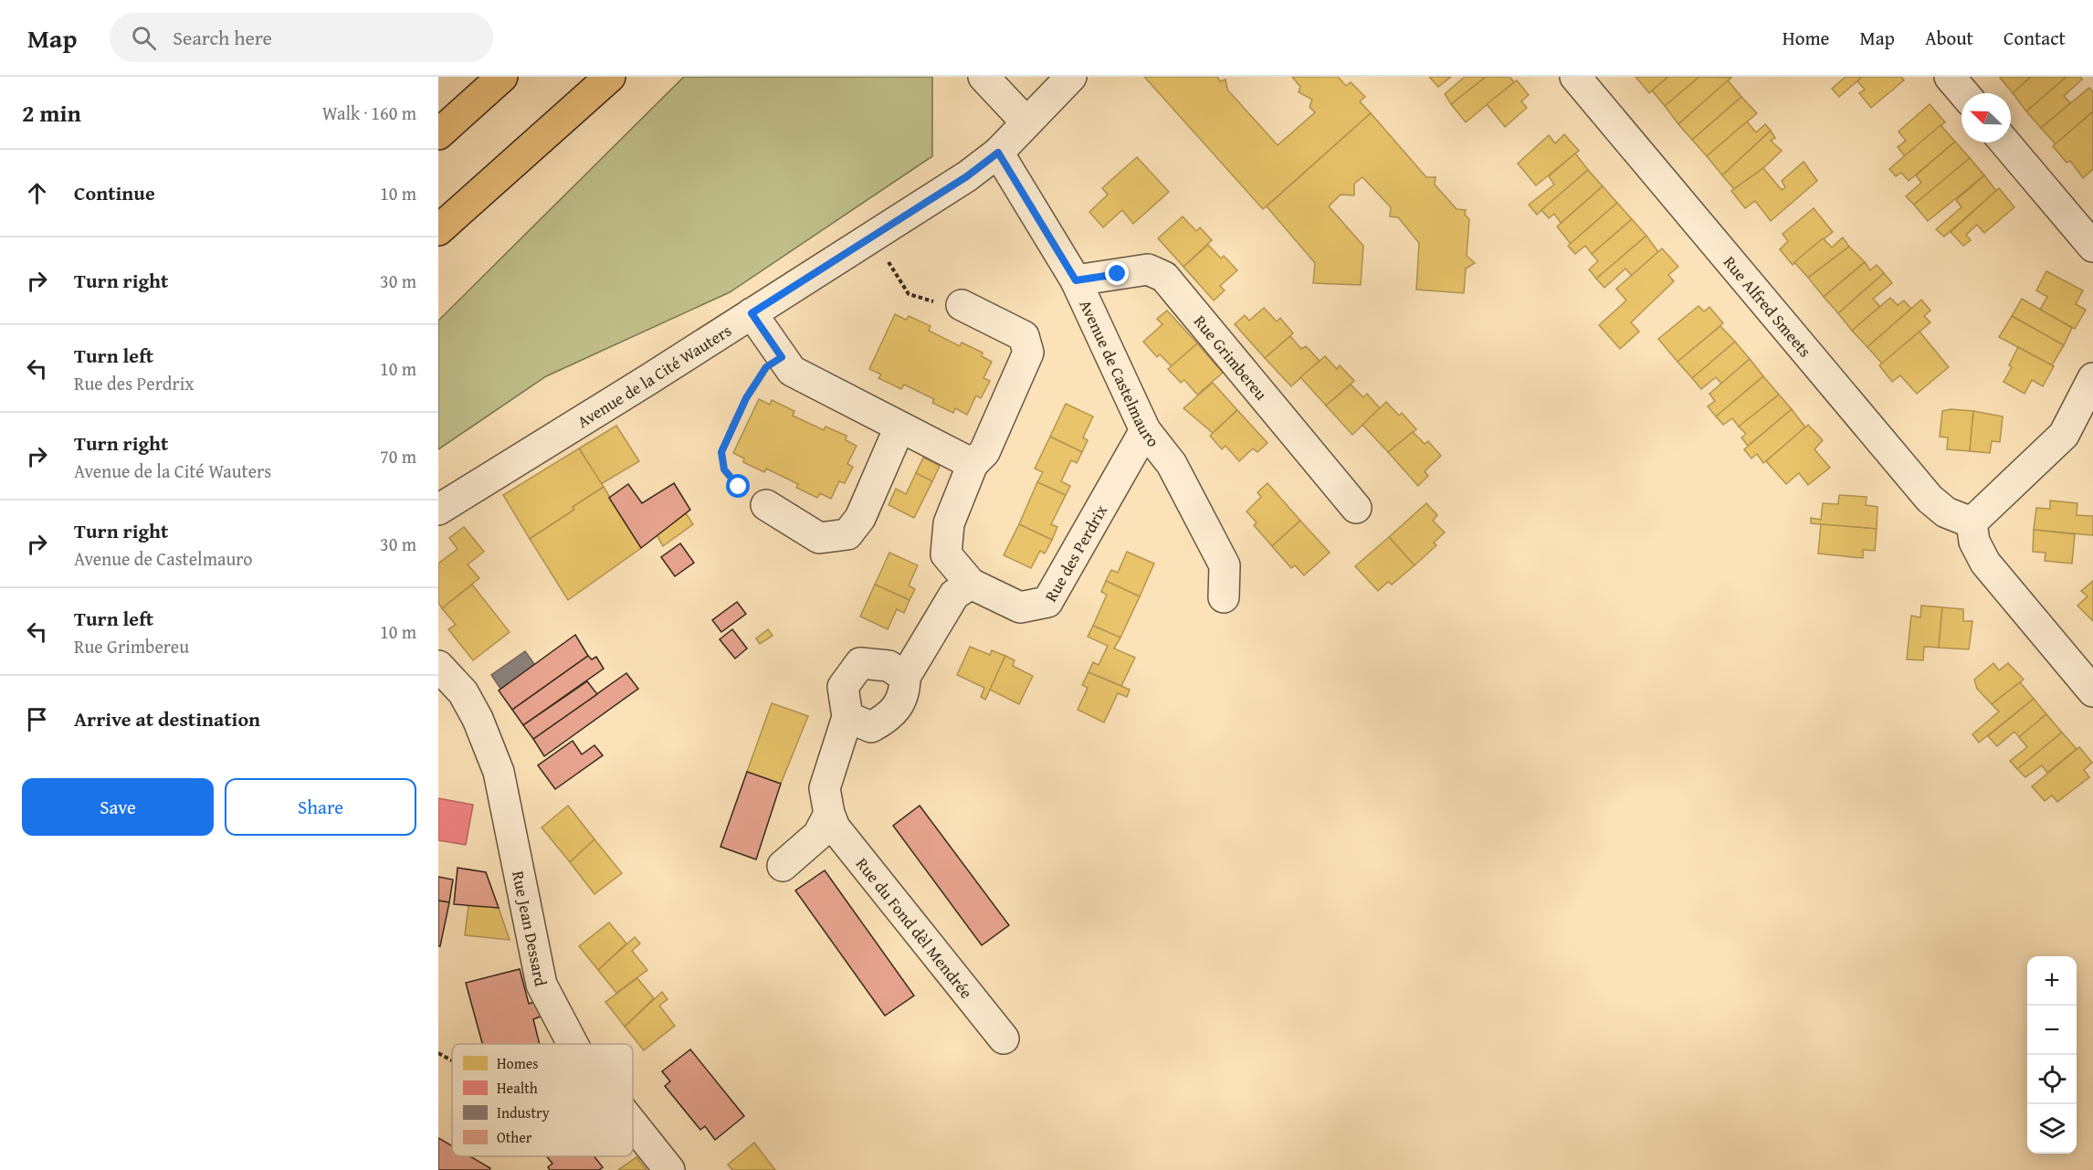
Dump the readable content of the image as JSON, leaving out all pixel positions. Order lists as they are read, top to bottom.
{
  "streets": {
    "street": [
      "Rue Alfred Smeets",
      "Rue Grimbereu",
      "Avenue de Castelmauro",
      "Avenue de la Cité Wauters",
      "Rue des Perdrix",
      "Rue du Fond dèl Mendrée",
      "Rue Jean Dessard"
    ]
  },
  "crossings": [
    ["Rue Grimbereu", "Avenue de Castelmauro"],
    ["Avenue de Castelmauro", "Avenue de la Cité Wauters"],
    ["Avenue de Castelmauro", "Rue des Perdrix"]
  ],
  "legend": [
    "Homes",
    "Health",
    "Industry",
    "Other"
  ],
  "north": "top left",
  "page": {
    "header": "Map",
    "search": "Search here",
    "nav": [
      "Home",
      "Map",
      "About",
      "Contact"
    ],
    "heading": ["2 min", "Walk · 160 m"],
    "list": [
      ["Continue", "10 m"],
      ["Turn right", "30 m"],
      ["Turn left", "Rue des Perdrix", "10 m"],
      ["Turn right", "Avenue de la Cité Wauters", "70 m"],
      ["Turn right", "Avenue de Castelmauro", "30 m"],
      ["Turn left", "Rue Grimbereu", "10 m"],
      "Arrive at destination"
    ],
    "buttons": ["Save", "Share"],
    "map_buttons": ["+", "−"]
  }
}
